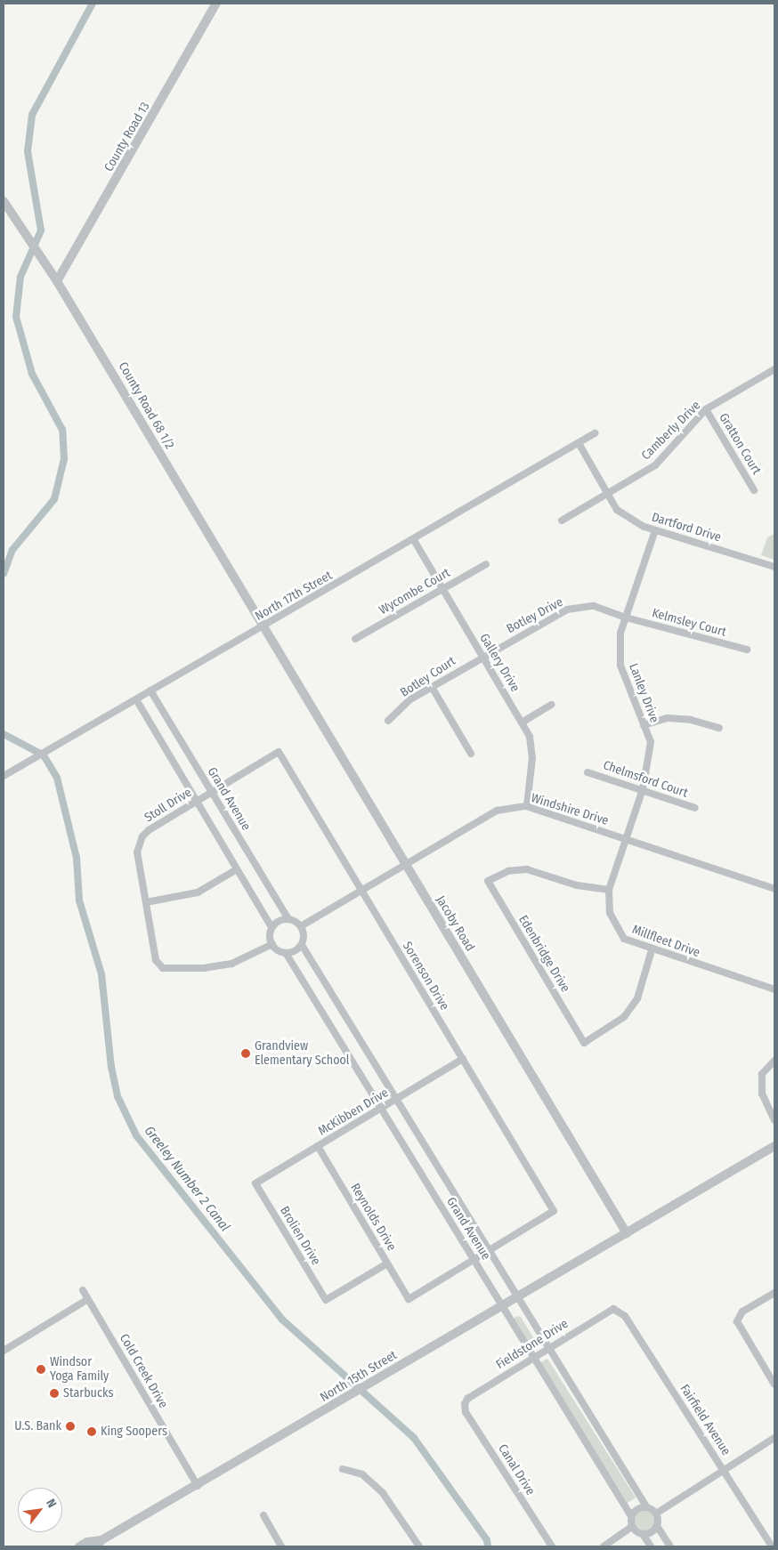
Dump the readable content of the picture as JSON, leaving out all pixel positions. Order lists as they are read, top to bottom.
{
  "streets": {
    "street": [
      "County Road 13",
      "County Road 68 1/2",
      "Camberly Drive",
      "Gratton Court",
      "Dartford Drive",
      "Wycombe Court",
      "North 17th Street",
      "Botley Drive",
      "Kelmsley Court",
      "Gallery Drive",
      "Botley Court",
      "Lanley Drive",
      "Chelmsford Court",
      "Grand Avenue",
      "Stoll Drive",
      "Windshire Drive",
      "Jacoby Road",
      "Millfleet Drive",
      "Edenbridge Drive",
      "Sorenson Drive",
      "McKibben Drive",
      "Reynolds Drive",
      "Brolien Drive",
      "Fieldstone Drive",
      "Cold Creek Drive",
      "North 15th Street",
      "Fairfield Avenue",
      "Canal Drive"
    ]
  },
  "crossings": [
    ["County Road 13", "County Road 68 1/2"],
    ["County Road 68 1/2", "North 17th Street"],
    ["County Road 68 1/2", "Jacoby Road"],
    ["Camberly Drive", "Gratton Court"],
    ["Camberly Drive", "Dartford Drive"],
    ["Dartford Drive", "North 17th Street"],
    ["Dartford Drive", "Lanley Drive"],
    ["Wycombe Court", "Gallery Drive"],
    ["North 17th Street", "Gallery Drive"],
    ["North 17th Street", "Grand Avenue"],
    ["North 17th Street", "Jacoby Road"],
    ["Botley Drive", "Kelmsley Court"],
    ["Botley Drive", "Gallery Drive"],
    ["Botley Drive", "Botley Court"],
    ["Botley Drive", "Lanley Drive"],
    ["Kelmsley Court", "Lanley Drive"],
    ["Gallery Drive", "Botley Court"],
    ["Gallery Drive", "Windshire Drive"],
    ["Lanley Drive", "Chelmsford Court"],
    ["Lanley Drive", "Windshire Drive"],
    ["Lanley Drive", "Millfleet Drive"],
    ["Grand Avenue", "Stoll Drive"],
    ["Grand Avenue", "Windshire Drive"],
    ["Grand Avenue", "Sorenson Drive"],
    ["Grand Avenue", "McKibben Drive"],
    ["Grand Avenue", "Reynolds Drive"],
    ["Grand Avenue", "Fieldstone Drive"],
    ["Grand Avenue", "North 15th Street"],
    ["Stoll Drive", "Windshire Drive"],
    ["Stoll Drive", "Sorenson Drive"],
    ["Windshire Drive", "Jacoby Road"],
    ["Windshire Drive", "Millfleet Drive"],
    ["Windshire Drive", "Sorenson Drive"],
    ["Jacoby Road", "North 15th Street"],
    ["Millfleet Drive", "Edenbridge Drive"],
    ["Sorenson Drive", "McKibben Drive"],
    ["McKibben Drive", "Reynolds Drive"],
    ["McKibben Drive", "Brolien Drive"],
    ["Reynolds Drive", "Brolien Drive"],
    ["Fieldstone Drive", "Fairfield Avenue"],
    ["Fieldstone Drive", "Canal Drive"],
    ["Cold Creek Drive", "North 15th Street"]
  ],
  "water": ["Greeley Number 2 Canal"],
  "places": [
    "Grandview Elementary School",
    "Windsor Yoga Family",
    "Starbucks",
    "U.S. Bank",
    "King Soopers"
  ],
  "north": "top right"
}
